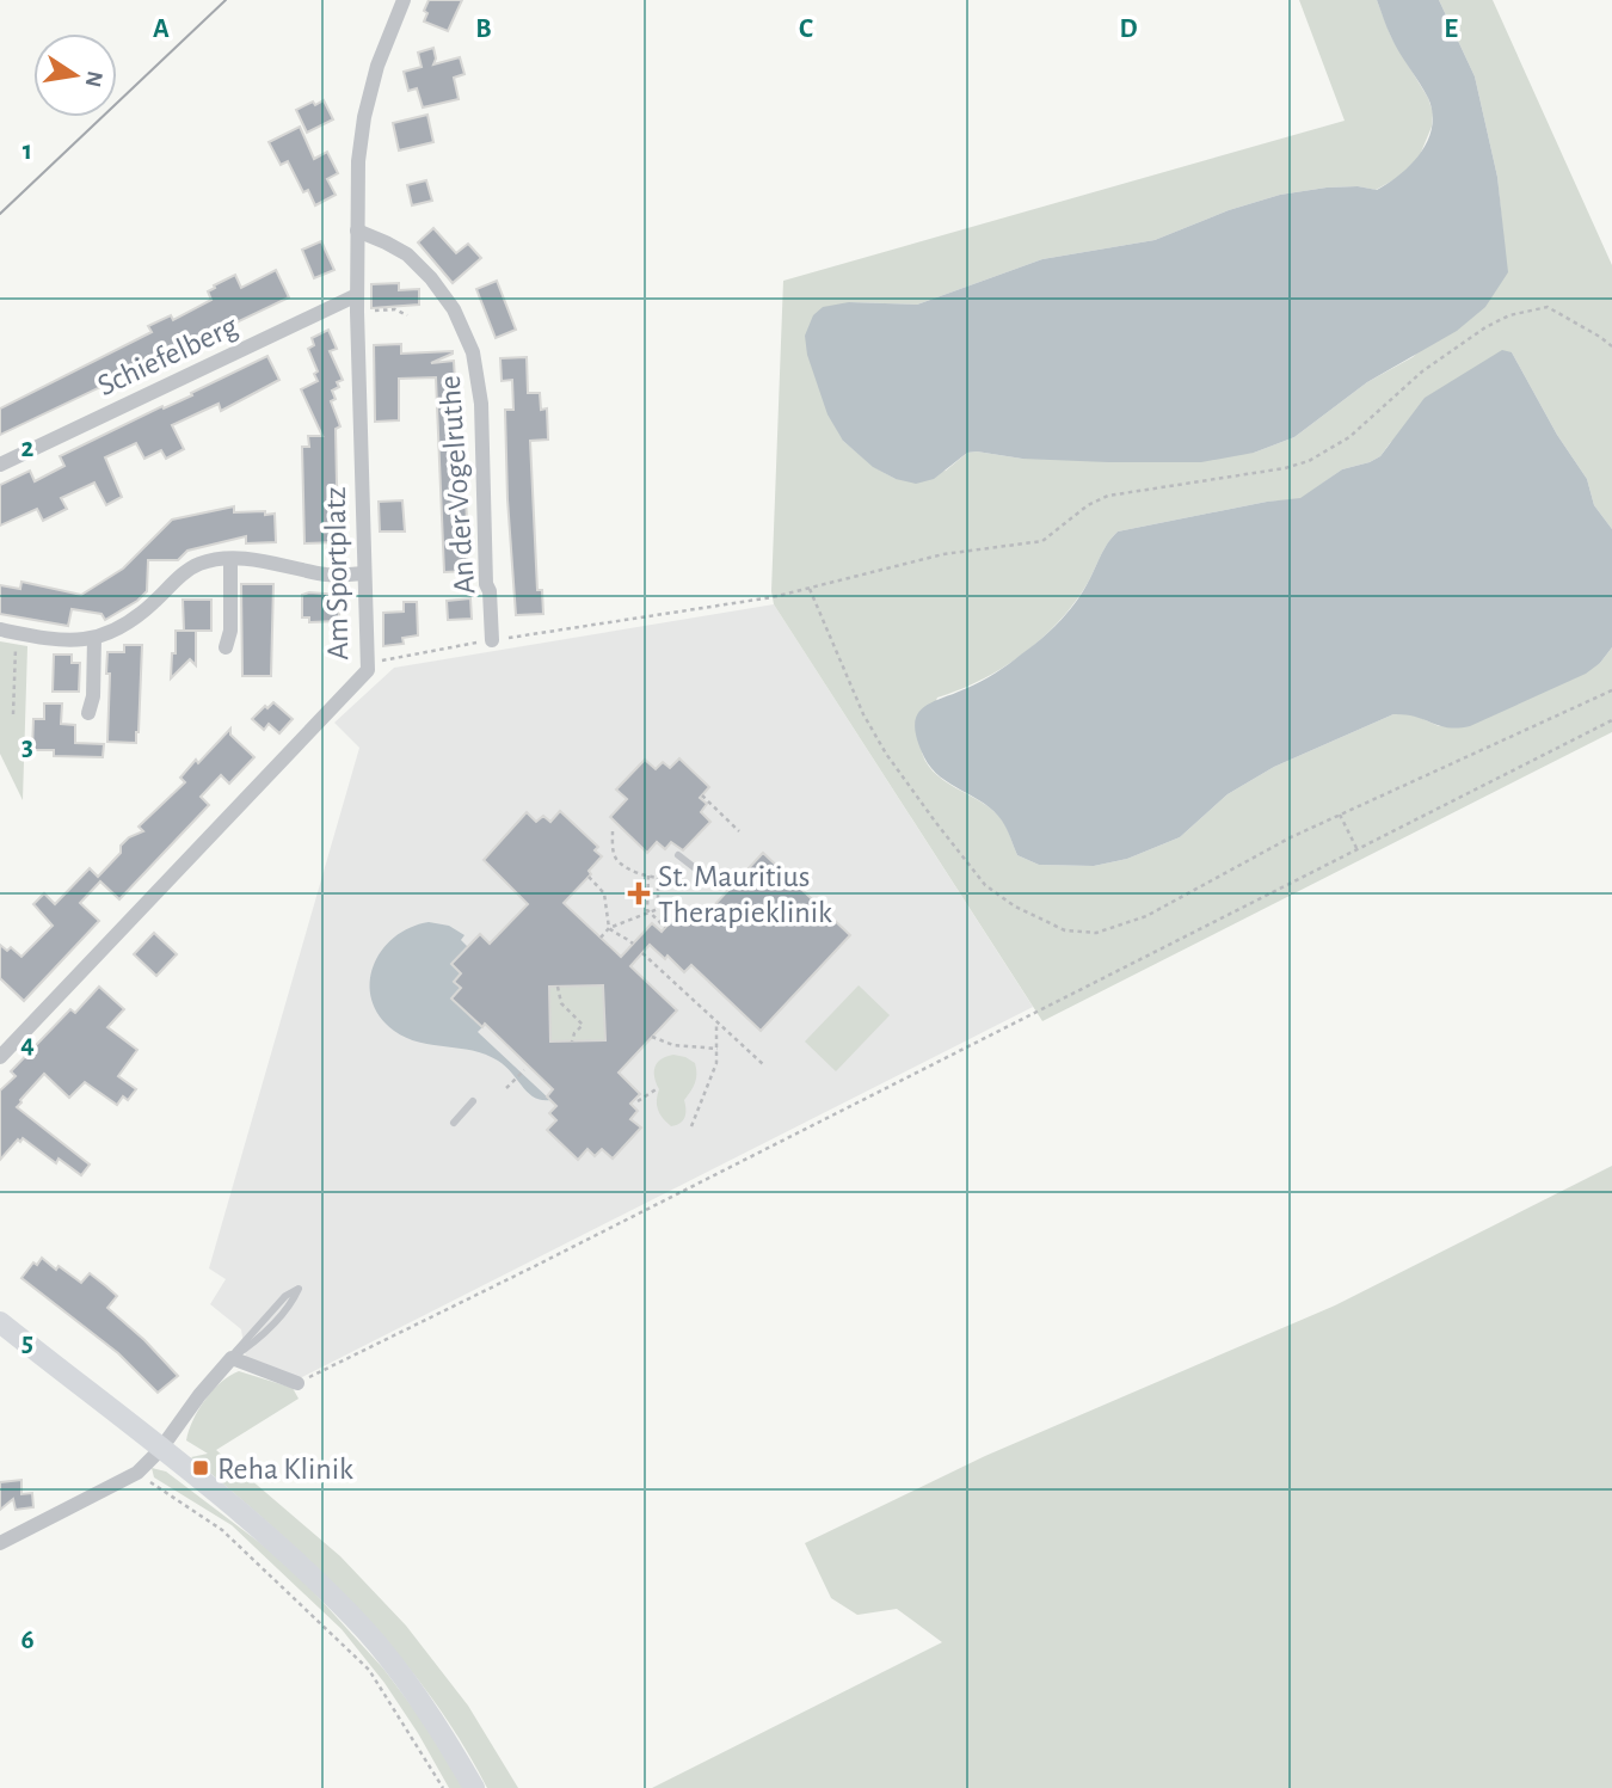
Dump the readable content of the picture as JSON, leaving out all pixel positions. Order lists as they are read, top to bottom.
{
  "streets": {
    "street": ["Schiefelberg", "An der Vogelruthe", "Am Sportplatz"]
  },
  "crossings": [
    ["Schiefelberg", "Am Sportplatz"],
    ["An der Vogelruthe", "Am Sportplatz"]
  ],
  "places": {
    "health": ["St. Mauritius Therapieklinik"],
    "transit": ["Reha Klinik"]
  },
  "north": "right",
  "grid": {
    "columns": [
      "A",
      "B",
      "C",
      "D",
      "E"
    ],
    "rows": [
      "1",
      "2",
      "3",
      "4",
      "5",
      "6"
    ]
  }
}
